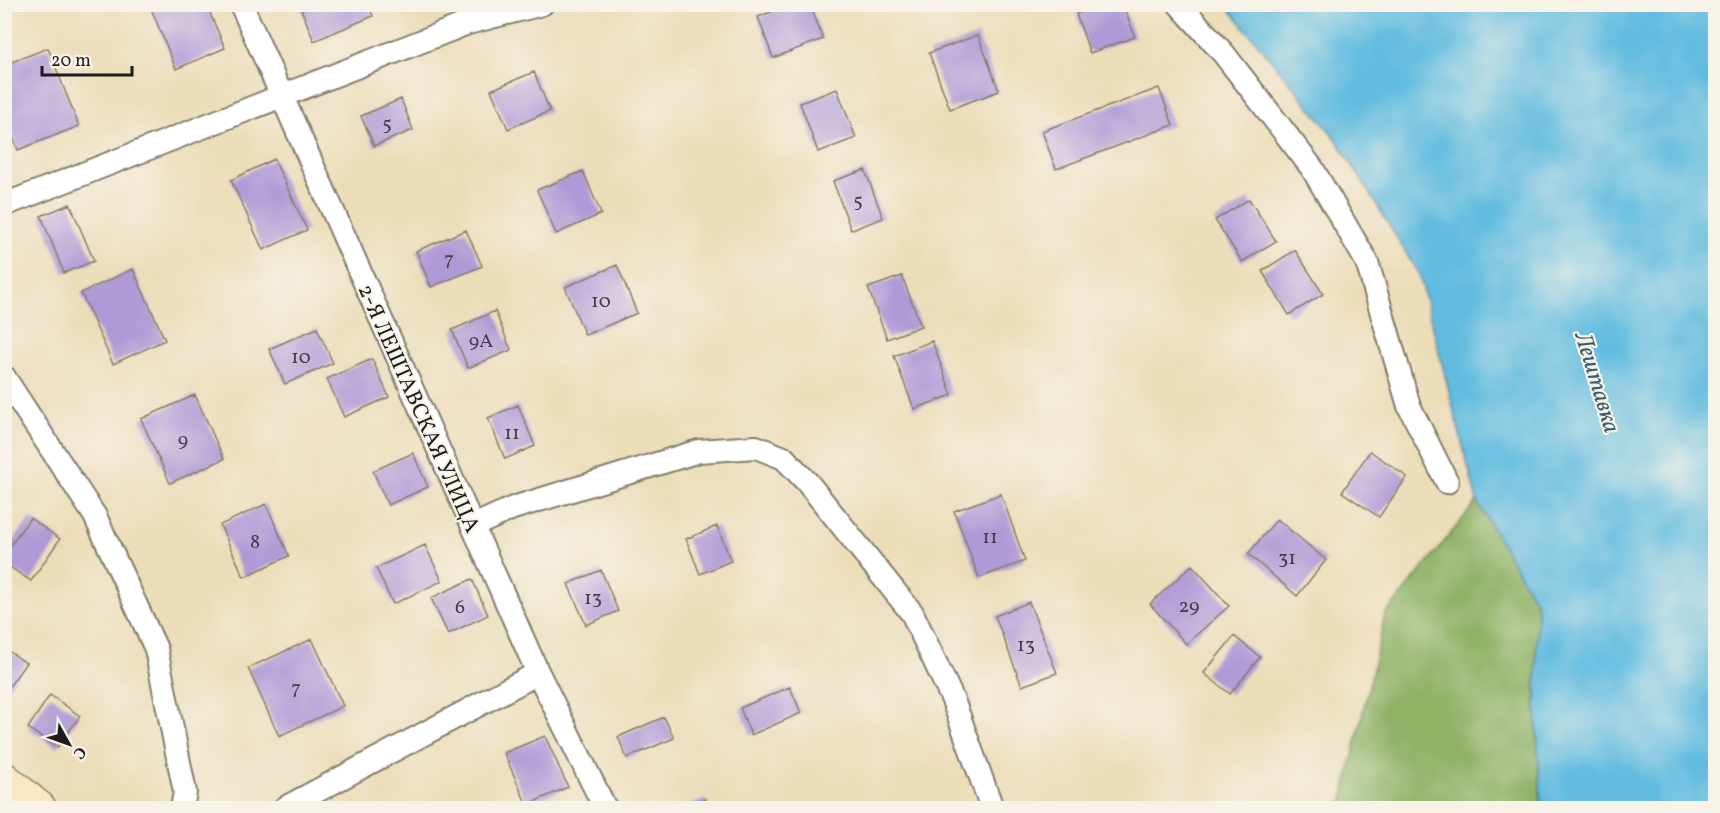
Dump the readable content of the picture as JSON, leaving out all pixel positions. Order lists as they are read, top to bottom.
{
  "streets": {
    "street": ["2-Я ЛЕШТАВСКАЯ УЛИЦА"]
  },
  "water": ["Лештавка"],
  "house_numbers": [
    "5",
    "5",
    "7",
    "10",
    "9А",
    "10",
    "11",
    "9",
    "11",
    "8",
    "31",
    "13",
    "29",
    "6",
    "13",
    "7"
  ],
  "scale_bar": "20 m",
  "north": "bottom right"
}
